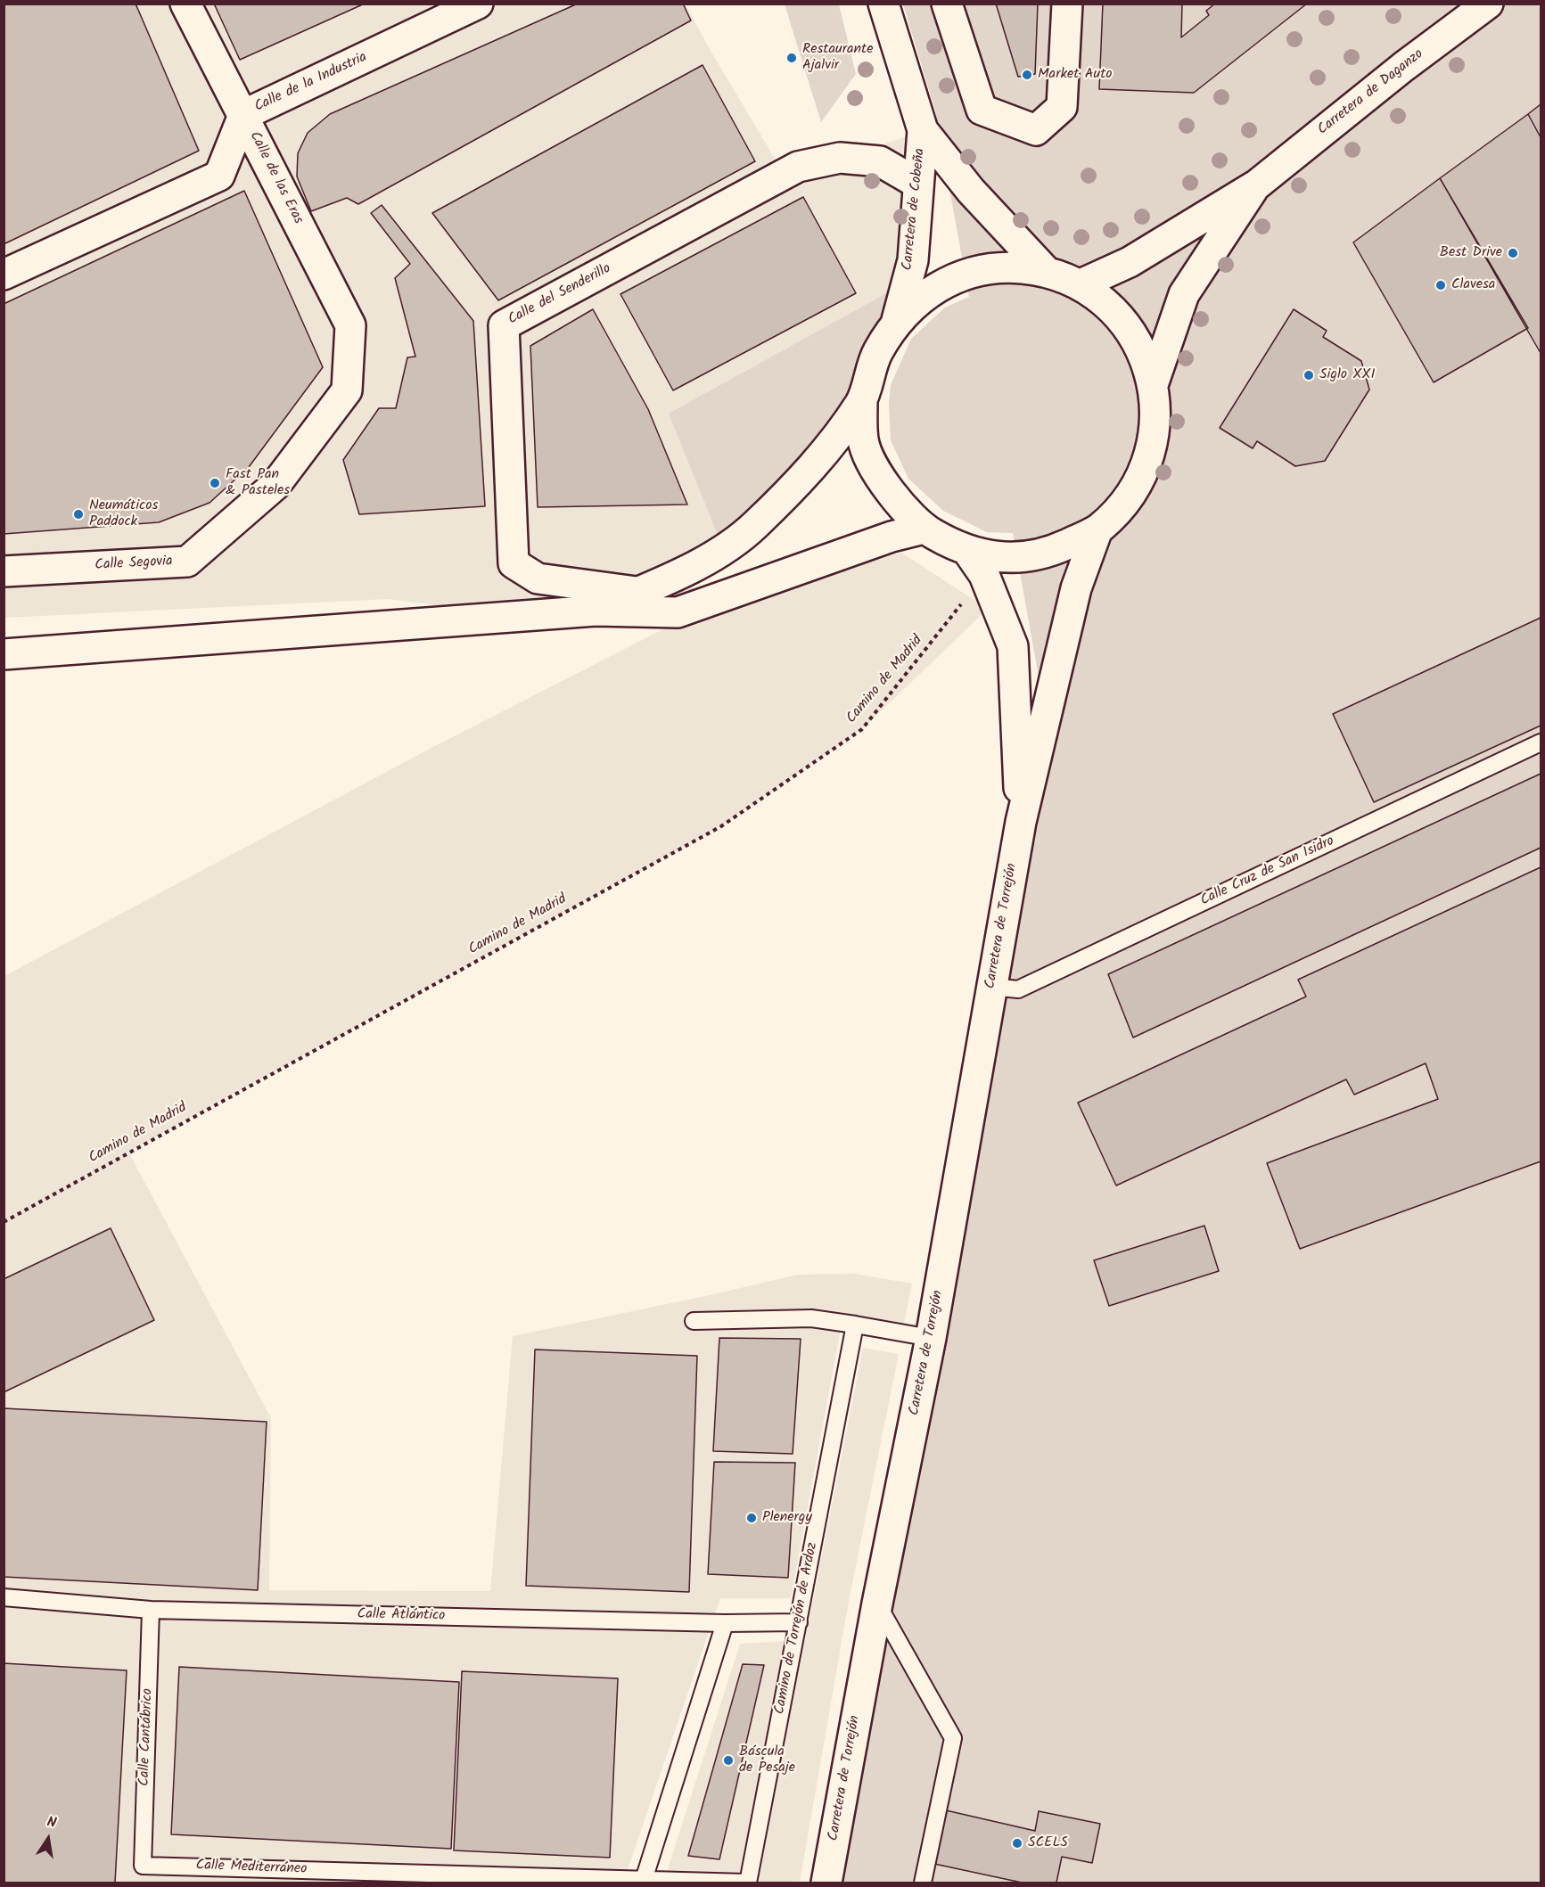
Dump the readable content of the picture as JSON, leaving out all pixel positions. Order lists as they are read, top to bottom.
{
  "streets": {
    "street": [
      "Calle de la Industria",
      "Carretera de Daganzo",
      "Calle de las Eras",
      "Carretera de Cobeña",
      "Calle del Senderillo",
      "Calle Segovia",
      "Carretera de Torrejón"
    ],
    "lane": [
      "Calle Cruz de San Isidro",
      "Calle Atlántico",
      "Camino de Torrejón de Ardoz",
      "Calle Cantábrico",
      "Calle Mediterráneo"
    ],
    "path": ["Camino de Madrid"]
  },
  "crossings": [
    ["Calle de la Industria", "Calle de las Eras"],
    ["Calle de las Eras", "Calle Segovia"],
    ["Carretera de Cobeña", "Calle del Senderillo"],
    ["Calle Cruz de San Isidro", "Carretera de Torrejón"],
    ["Calle Atlántico", "Camino de Torrejón de Ardoz"],
    ["Calle Atlántico", "Calle Cantábrico"],
    ["Camino de Torrejón de Ardoz", "Calle Mediterráneo"],
    ["Calle Cantábrico", "Calle Mediterráneo"]
  ],
  "places": [
    "Restaurante Ajalvir",
    "Market Auto",
    "Best Drive",
    "Clavesa",
    "Siglo XXI",
    "Fast Pan & Pasteles",
    "Neumáticos Paddock",
    "Plenergy",
    "Báscula de Pesaje",
    "SCELS"
  ],
  "north": "top"
}
